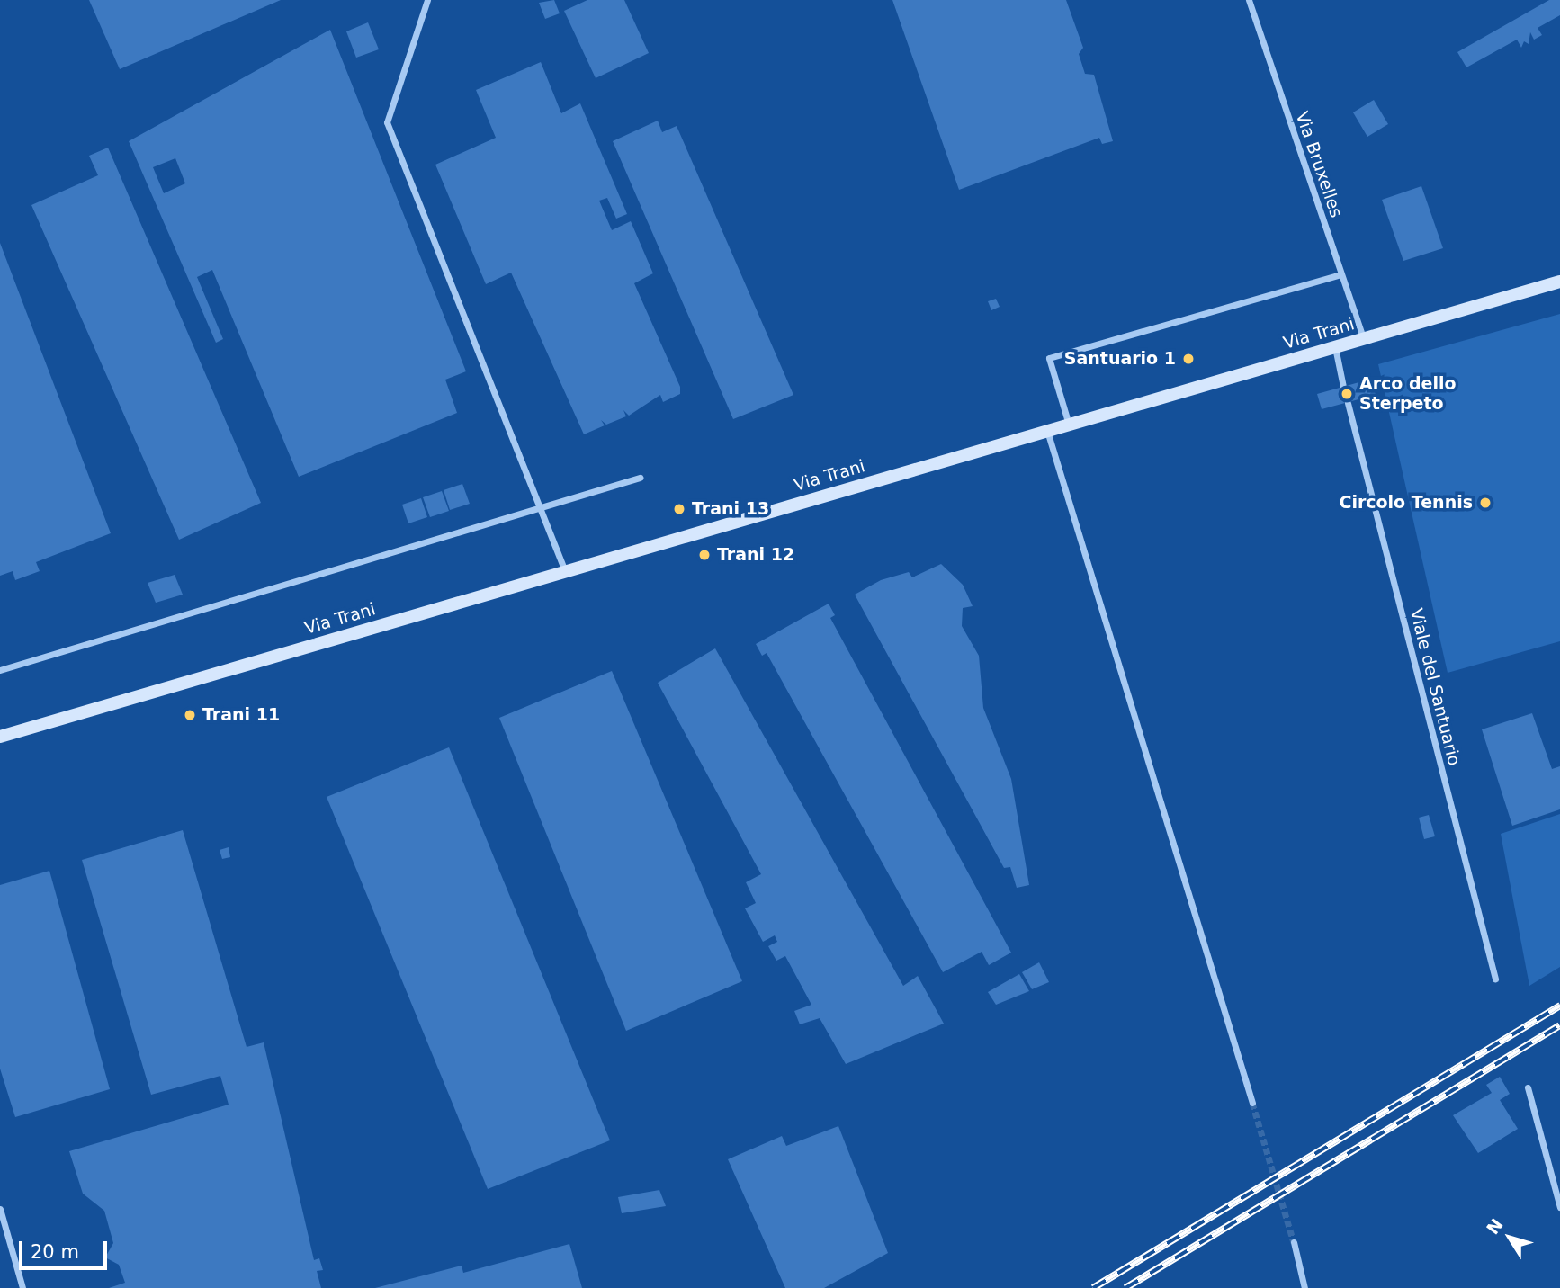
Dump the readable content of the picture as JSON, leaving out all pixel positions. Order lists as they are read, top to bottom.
{
  "streets": {
    "main road": ["Via Trani"],
    "street": ["Via Bruxelles", "Viale del Santuario"]
  },
  "crossings": [
    ["Via Bruxelles", "Via Trani"]
  ],
  "places": [
    "Santuario 1",
    "Arco dello Sterpeto",
    "Circolo Tennis",
    "Trani 13",
    "Trani 12",
    "Trani 11"
  ],
  "scale_bar": "20 m",
  "north": "top left"
}
